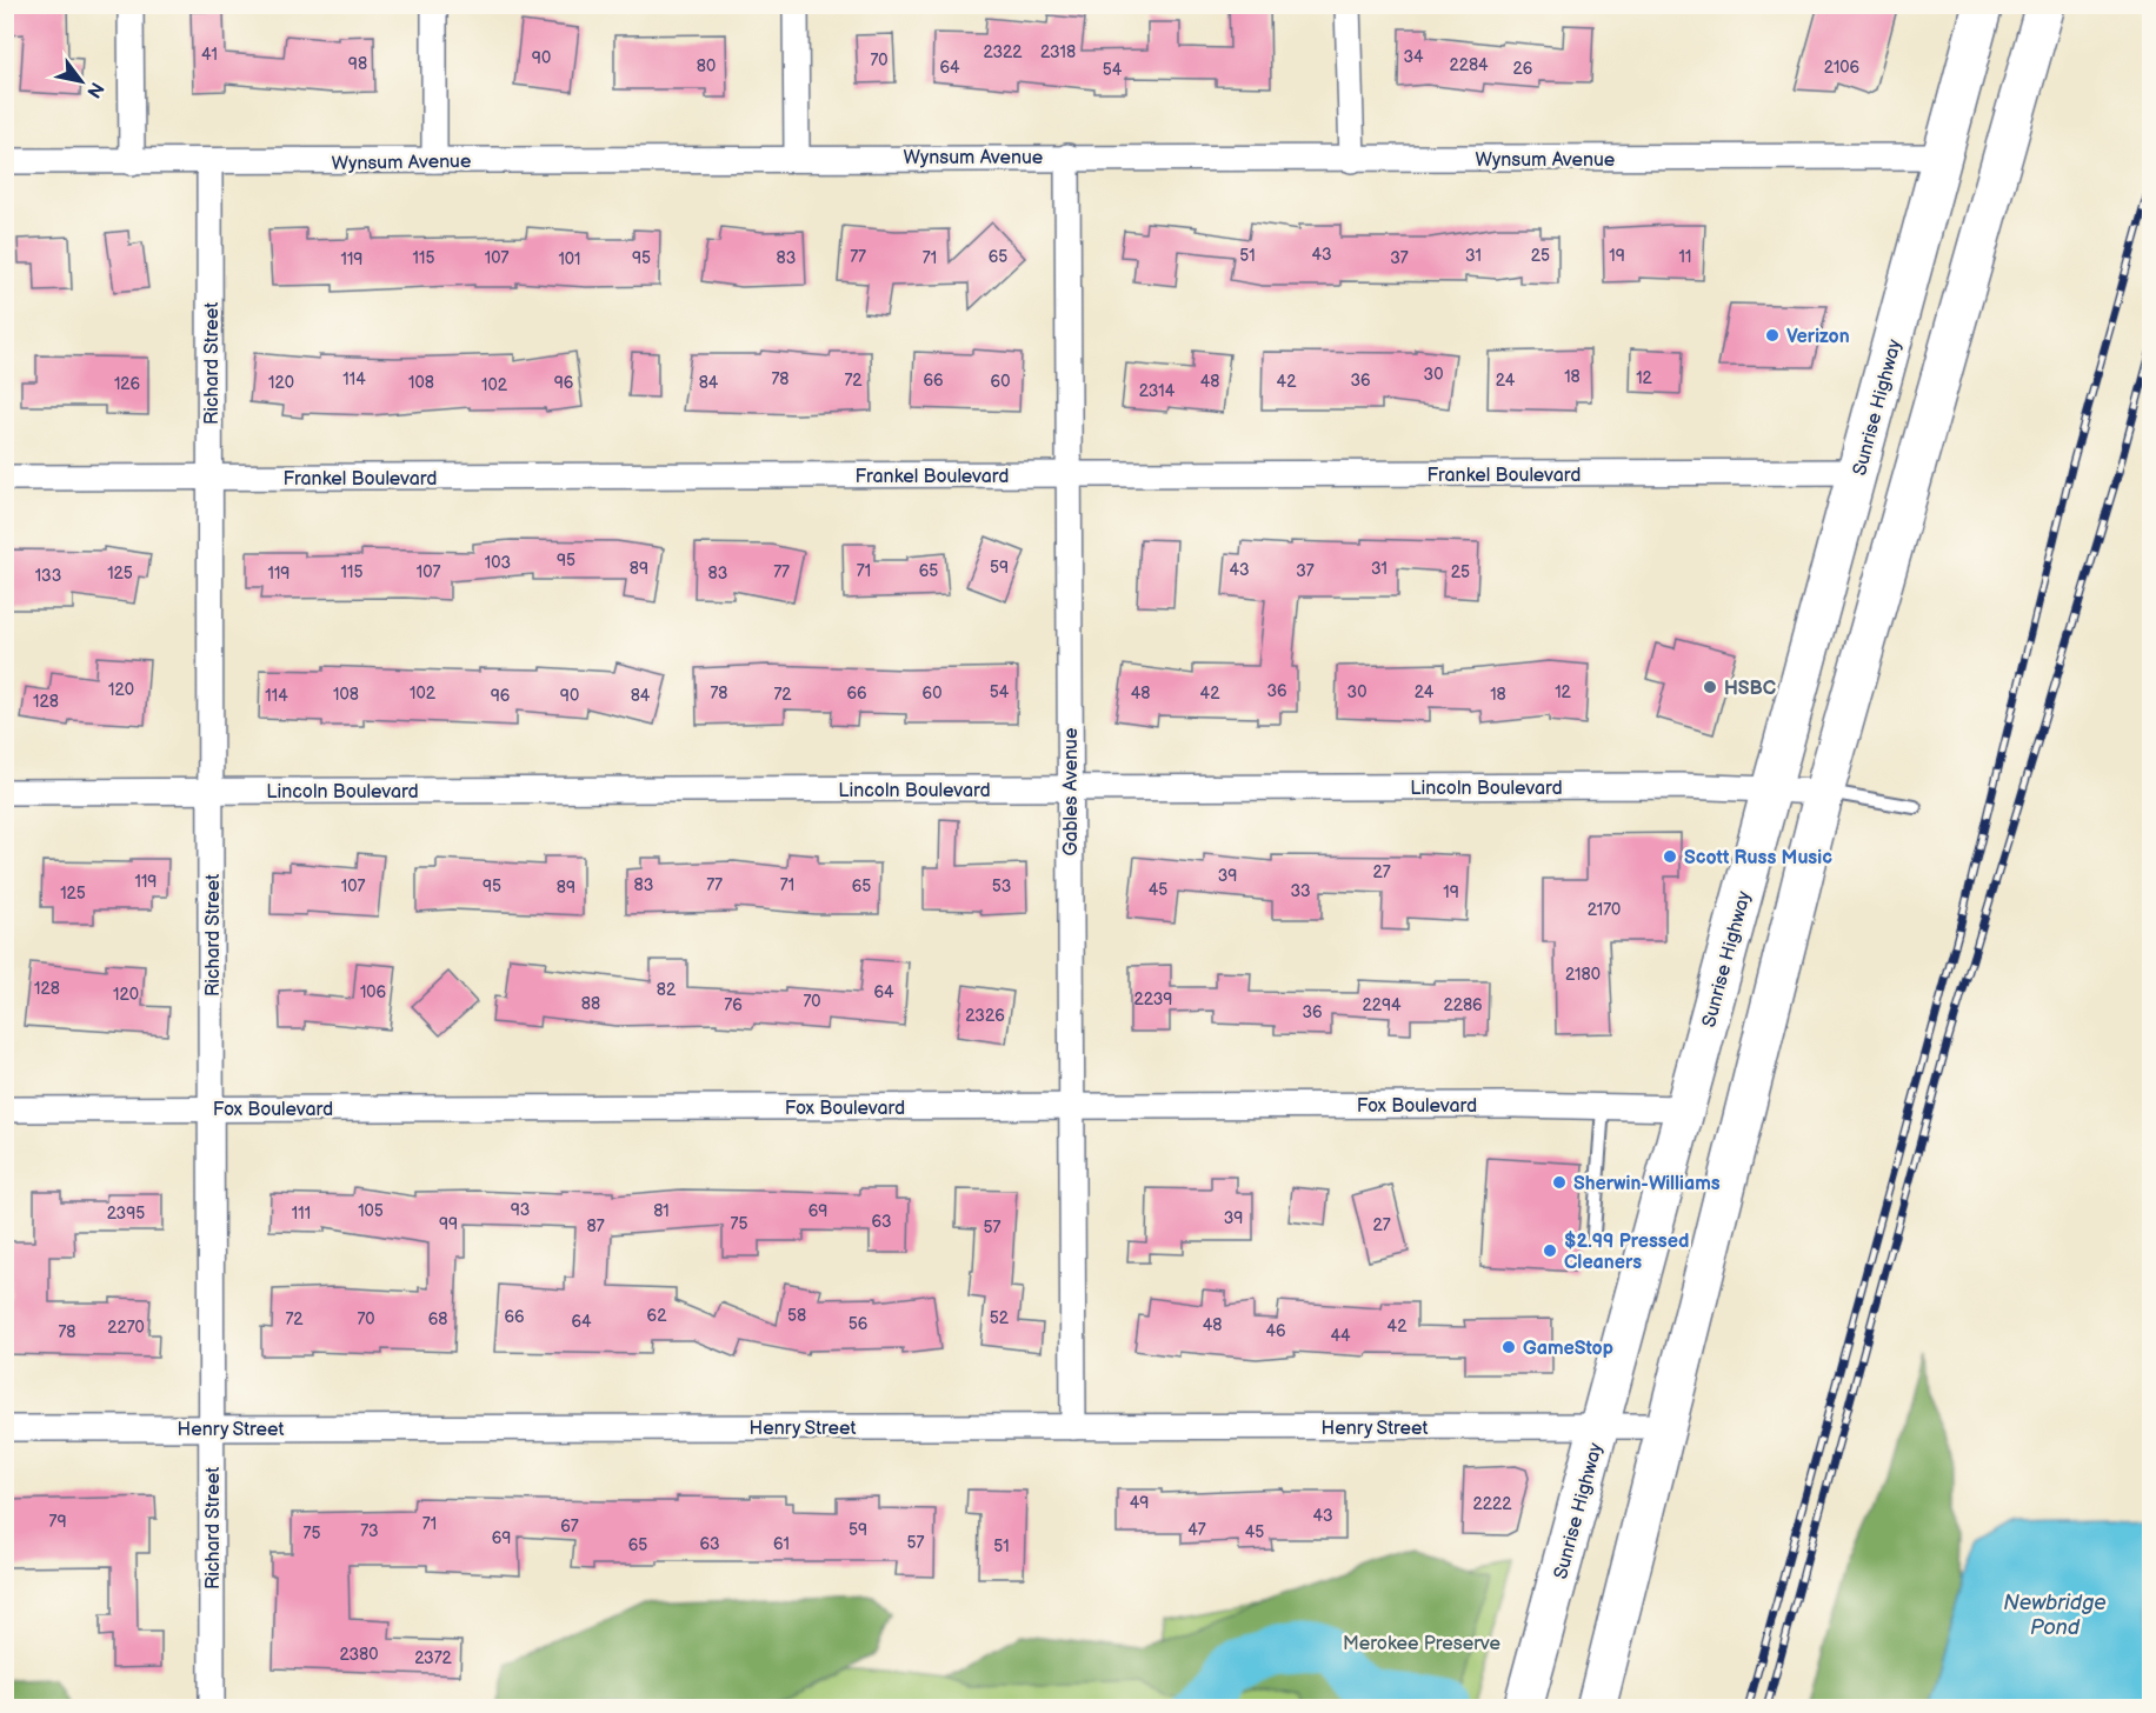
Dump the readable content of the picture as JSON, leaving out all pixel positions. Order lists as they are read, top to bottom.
{
  "streets": {
    "highway": ["Sunrise Highway"],
    "street": [
      "Wynsum Avenue",
      "Richard Street",
      "Frankel Boulevard",
      "Lincoln Boulevard",
      "Gables Avenue",
      "Fox Boulevard",
      "Henry Street"
    ]
  },
  "crossings": [
    ["Wynsum Avenue", "Richard Street"],
    ["Wynsum Avenue", "Sunrise Highway"],
    ["Wynsum Avenue", "Gables Avenue"],
    ["Richard Street", "Frankel Boulevard"],
    ["Richard Street", "Lincoln Boulevard"],
    ["Richard Street", "Fox Boulevard"],
    ["Richard Street", "Henry Street"],
    ["Sunrise Highway", "Frankel Boulevard"],
    ["Sunrise Highway", "Lincoln Boulevard"],
    ["Sunrise Highway", "Fox Boulevard"],
    ["Sunrise Highway", "Henry Street"],
    ["Frankel Boulevard", "Gables Avenue"],
    ["Lincoln Boulevard", "Gables Avenue"],
    ["Gables Avenue", "Fox Boulevard"],
    ["Gables Avenue", "Henry Street"]
  ],
  "water": ["Newbridge Pond"],
  "parks": ["Merokee Preserve"],
  "places": [
    "Verizon",
    "HSBC",
    "Scott Russ Music",
    "Sherwin-Williams",
    "$2.99 Pressed Cleaners",
    "GameStop"
  ],
  "house_numbers": [
    "2322",
    "2318",
    "41",
    "34",
    "90",
    "70",
    "98",
    "2284",
    "80",
    "64",
    "2106",
    "26",
    "54",
    "43",
    "51",
    "31",
    "25",
    "19",
    "77",
    "65",
    "11",
    "115",
    "107",
    "95",
    "83",
    "71",
    "37",
    "119",
    "101",
    "30",
    "18",
    "12",
    "114",
    "78",
    "72",
    "66",
    "36",
    "24",
    "60",
    "48",
    "42",
    "120",
    "108",
    "96",
    "84",
    "126",
    "102",
    "2314",
    "95",
    "103",
    "59",
    "89",
    "31",
    "43",
    "71",
    "65",
    "37",
    "115",
    "107",
    "77",
    "25",
    "125",
    "119",
    "83",
    "133",
    "120",
    "36",
    "54",
    "30",
    "24",
    "12",
    "102",
    "78",
    "66",
    "60",
    "48",
    "42",
    "108",
    "72",
    "18",
    "114",
    "96",
    "90",
    "84",
    "128",
    "27",
    "39",
    "119",
    "83",
    "77",
    "71",
    "107",
    "95",
    "65",
    "53",
    "89",
    "45",
    "33",
    "19",
    "125",
    "2170",
    "2180",
    "128",
    "82",
    "106",
    "64",
    "120",
    "2239",
    "70",
    "88",
    "76",
    "2294",
    "2286",
    "36",
    "2326",
    "93",
    "105",
    "81",
    "69",
    "2395",
    "111",
    "39",
    "63",
    "99",
    "75",
    "27",
    "87",
    "57",
    "62",
    "58",
    "66",
    "52",
    "72",
    "70",
    "68",
    "64",
    "56",
    "48",
    "42",
    "2270",
    "46",
    "78",
    "44",
    "49",
    "2222",
    "43",
    "79",
    "71",
    "67",
    "59",
    "47",
    "73",
    "45",
    "75",
    "69",
    "57",
    "63",
    "61",
    "65",
    "51",
    "2380",
    "2372"
  ],
  "north": "bottom right"
}
